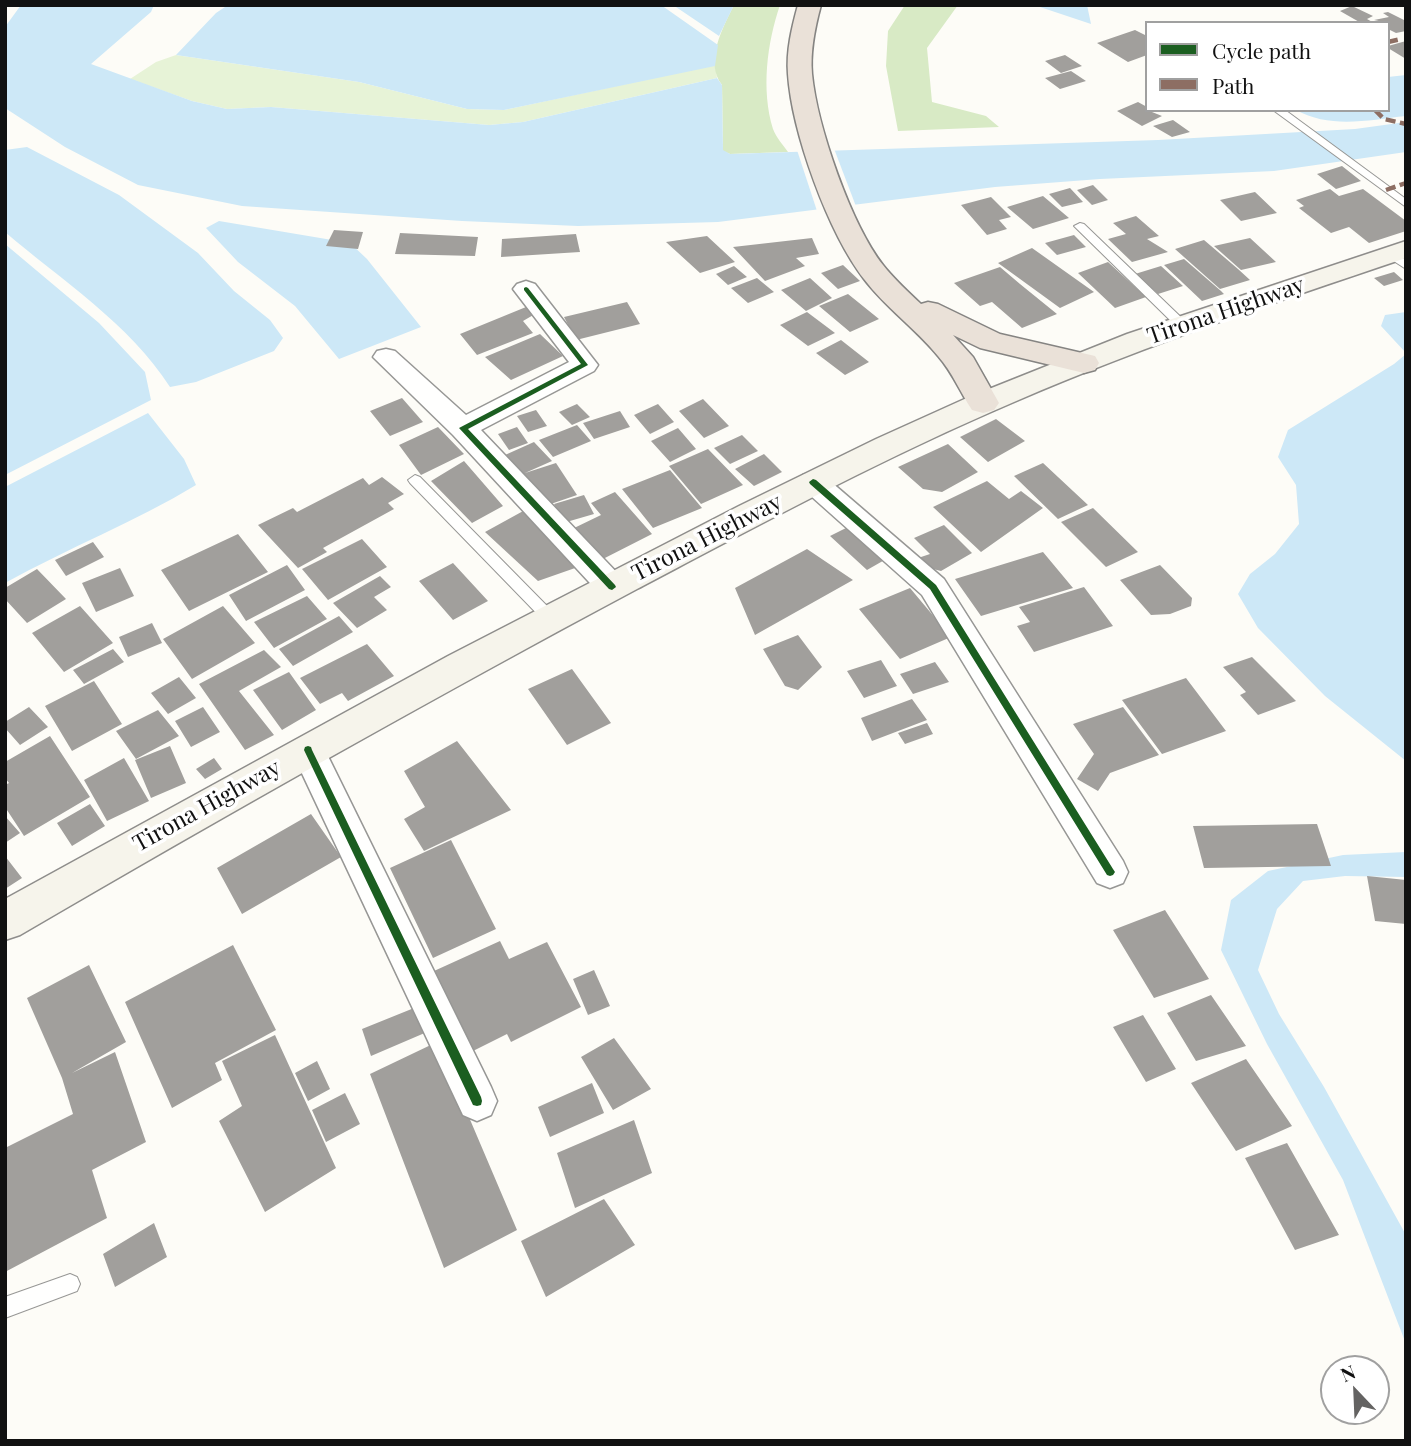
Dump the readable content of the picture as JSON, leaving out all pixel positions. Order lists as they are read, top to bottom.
{
  "streets": {
    "main road": ["Tirona Highway"]
  },
  "legend": ["Cycle path", "Path"],
  "north": "top left"
}
